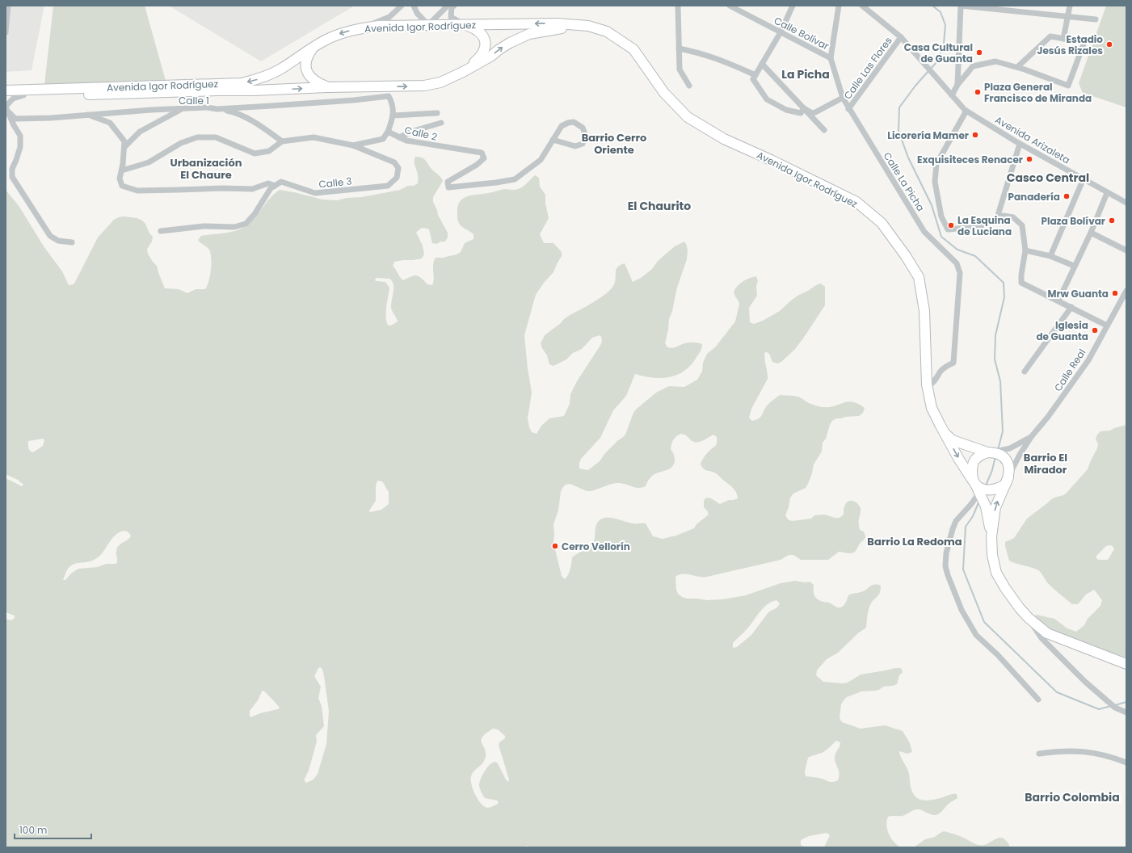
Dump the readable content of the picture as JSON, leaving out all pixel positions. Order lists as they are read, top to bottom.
{
  "streets": {
    "highway": ["Avenida Igor Rodríguez"],
    "street": [
      "Calle Bolívar",
      "Calle Las Flores",
      "Calle 1",
      "Calle 2",
      "Avenida Arizaleta",
      "Calle La Picha",
      "Calle 3",
      "Calle Real"
    ]
  },
  "crossings": [
    ["Avenida Igor Rodríguez", "Calle La Picha"],
    ["Calle Bolívar", "Calle La Picha"],
    ["Calle Las Flores", "Avenida Arizaleta"],
    ["Calle Las Flores", "Calle La Picha"]
  ],
  "districts": [
    "La Picha",
    "Barrio Cerro Oriente",
    "Urbanización El Chaure",
    "Casco Central",
    "El Chaurito",
    "Barrio El Mirador",
    "Barrio La Redoma",
    "Barrio Colombia"
  ],
  "places": [
    "Estadio Jesús Rizales",
    "Casa Cultural de Guanta",
    "Plaza General Francisco de Miranda",
    "Licorería Mamer",
    "Exquisiteces Renacer",
    "Panadería",
    "Plaza Bolívar",
    "La Esquina de Luciana",
    "Mrw Guanta",
    "Iglesia de Guanta",
    "Cerro Vellorín"
  ],
  "scale_bar": "100 m"
}
